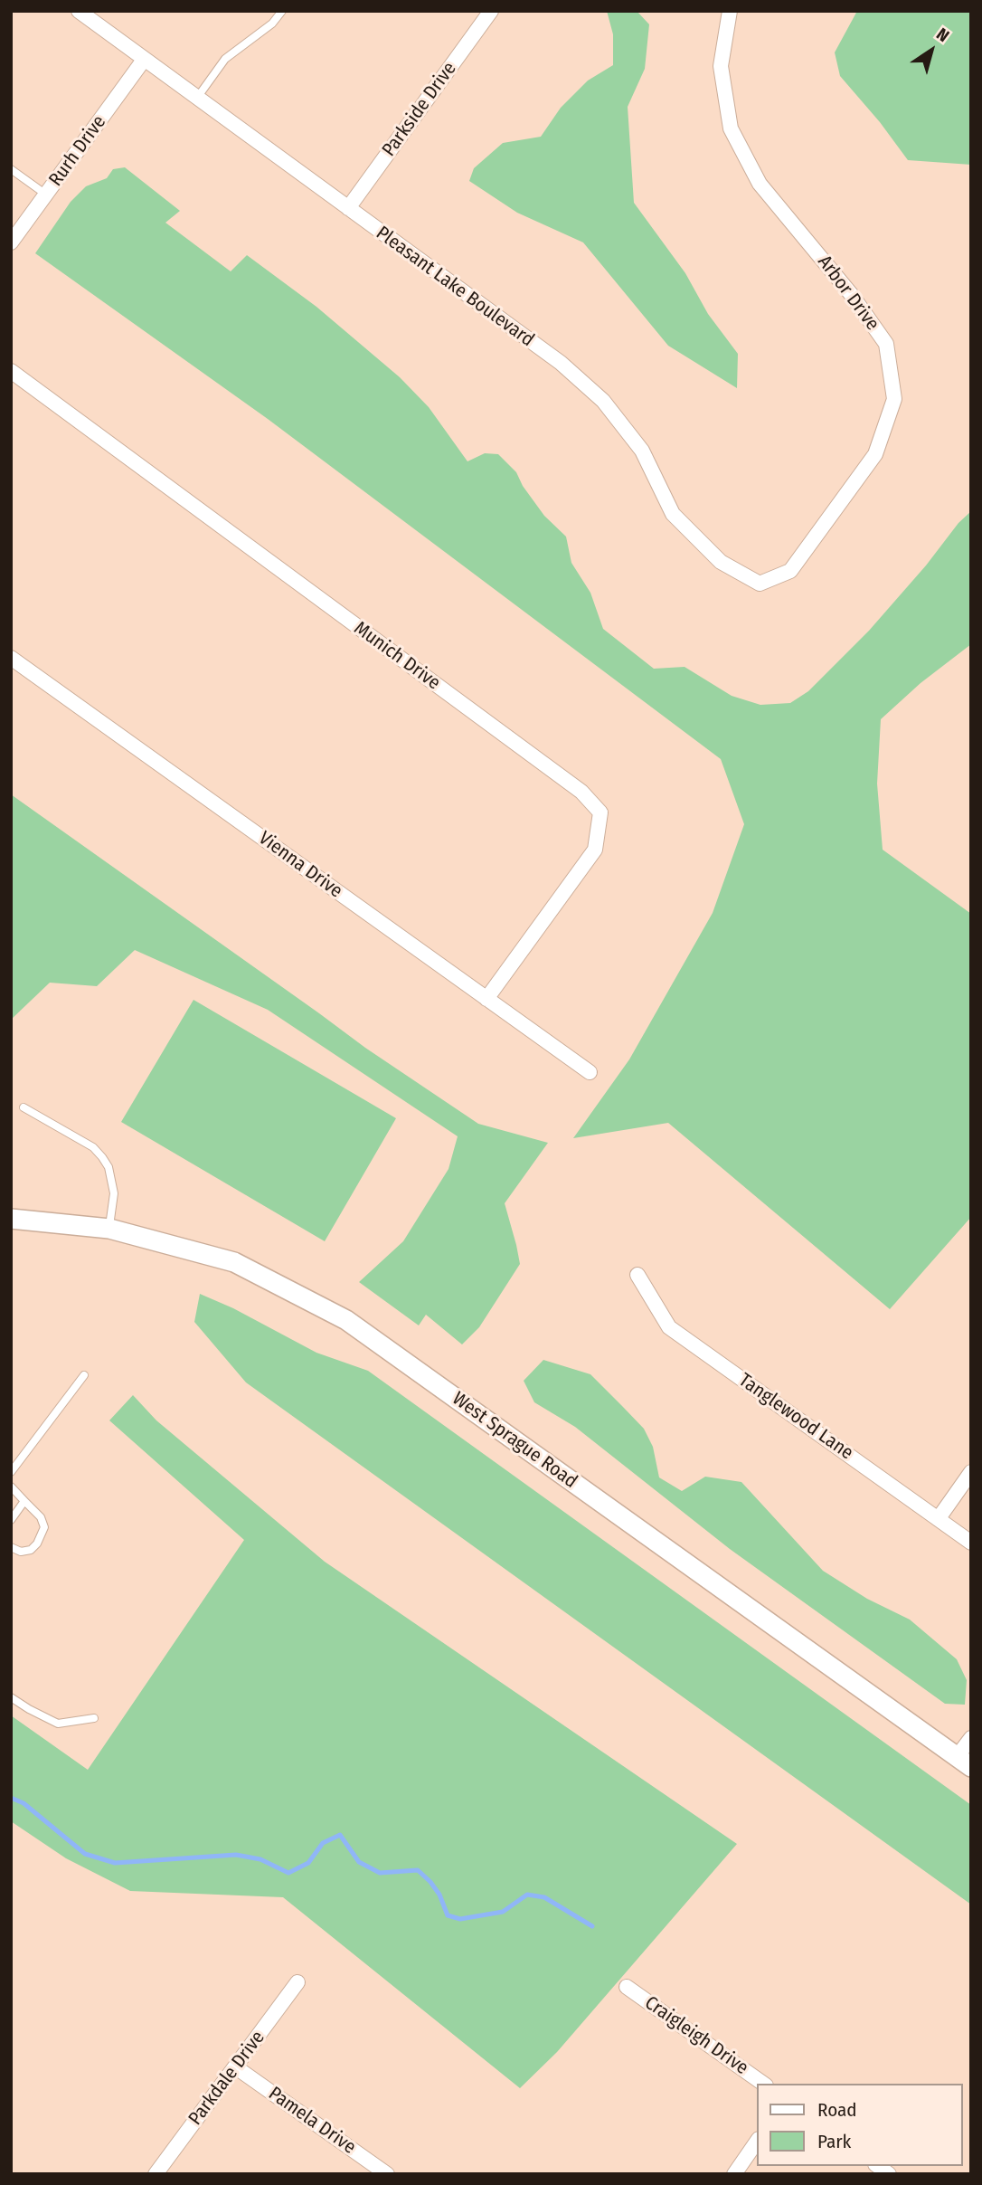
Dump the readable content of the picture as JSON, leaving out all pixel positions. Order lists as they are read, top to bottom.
{
  "streets": {
    "street": [
      "Parkside Drive",
      "Rurh Drive",
      "Pleasant Lake Boulevard",
      "Arbor Drive",
      "Munich Drive",
      "Vienna Drive",
      "Tanglewood Lane",
      "West Sprague Road",
      "Craigleigh Drive",
      "Parkdale Drive",
      "Pamela Drive"
    ]
  },
  "crossings": [
    ["Parkside Drive", "Pleasant Lake Boulevard"],
    ["Rurh Drive", "Pleasant Lake Boulevard"],
    ["Pleasant Lake Boulevard", "Arbor Drive"],
    ["Munich Drive", "Vienna Drive"],
    ["Parkdale Drive", "Pamela Drive"]
  ],
  "legend": ["Road", "Park"],
  "north": "top right"
}
